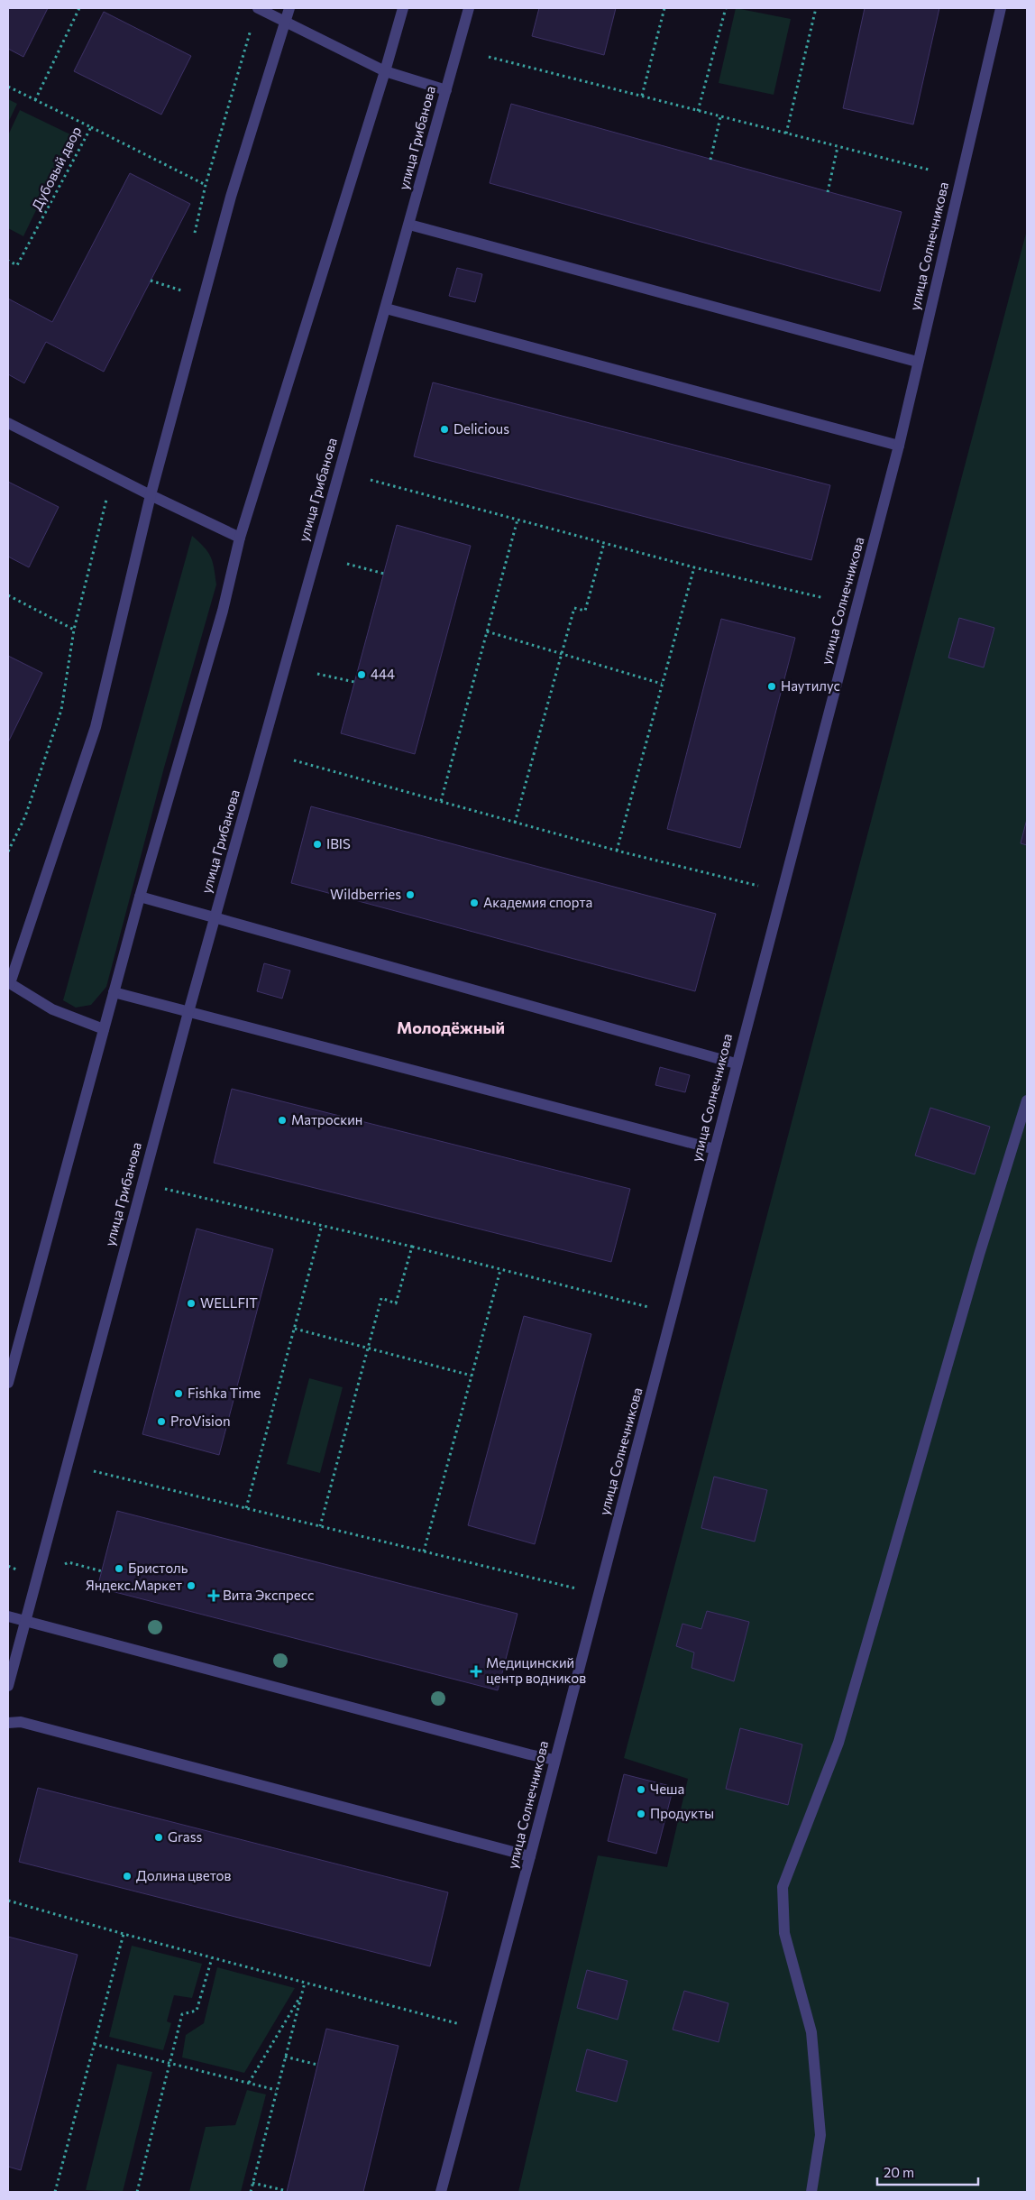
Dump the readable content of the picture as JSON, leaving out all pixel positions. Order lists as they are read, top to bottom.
{
  "streets": {
    "street": ["улица Грибанова", "улица Солнечникова"],
    "path": ["Дубовый двор"]
  },
  "districts": ["Молодёжный"],
  "places": {
    "other": [
      "Delicious",
      "444",
      "Наутилус",
      "IBIS",
      "Wildberries",
      "Академия спорта",
      "Матроскин",
      "WELLFIT",
      "Fishka Time",
      "ProVision",
      "Бристоль",
      "Яндекс.Маркет",
      "Чеша",
      "Продукты",
      "Grass",
      "Долина цветов"
    ],
    "health": ["Вита Экспресс", "Медицинский центр водников"]
  },
  "scale_bar": "20 m"
}
